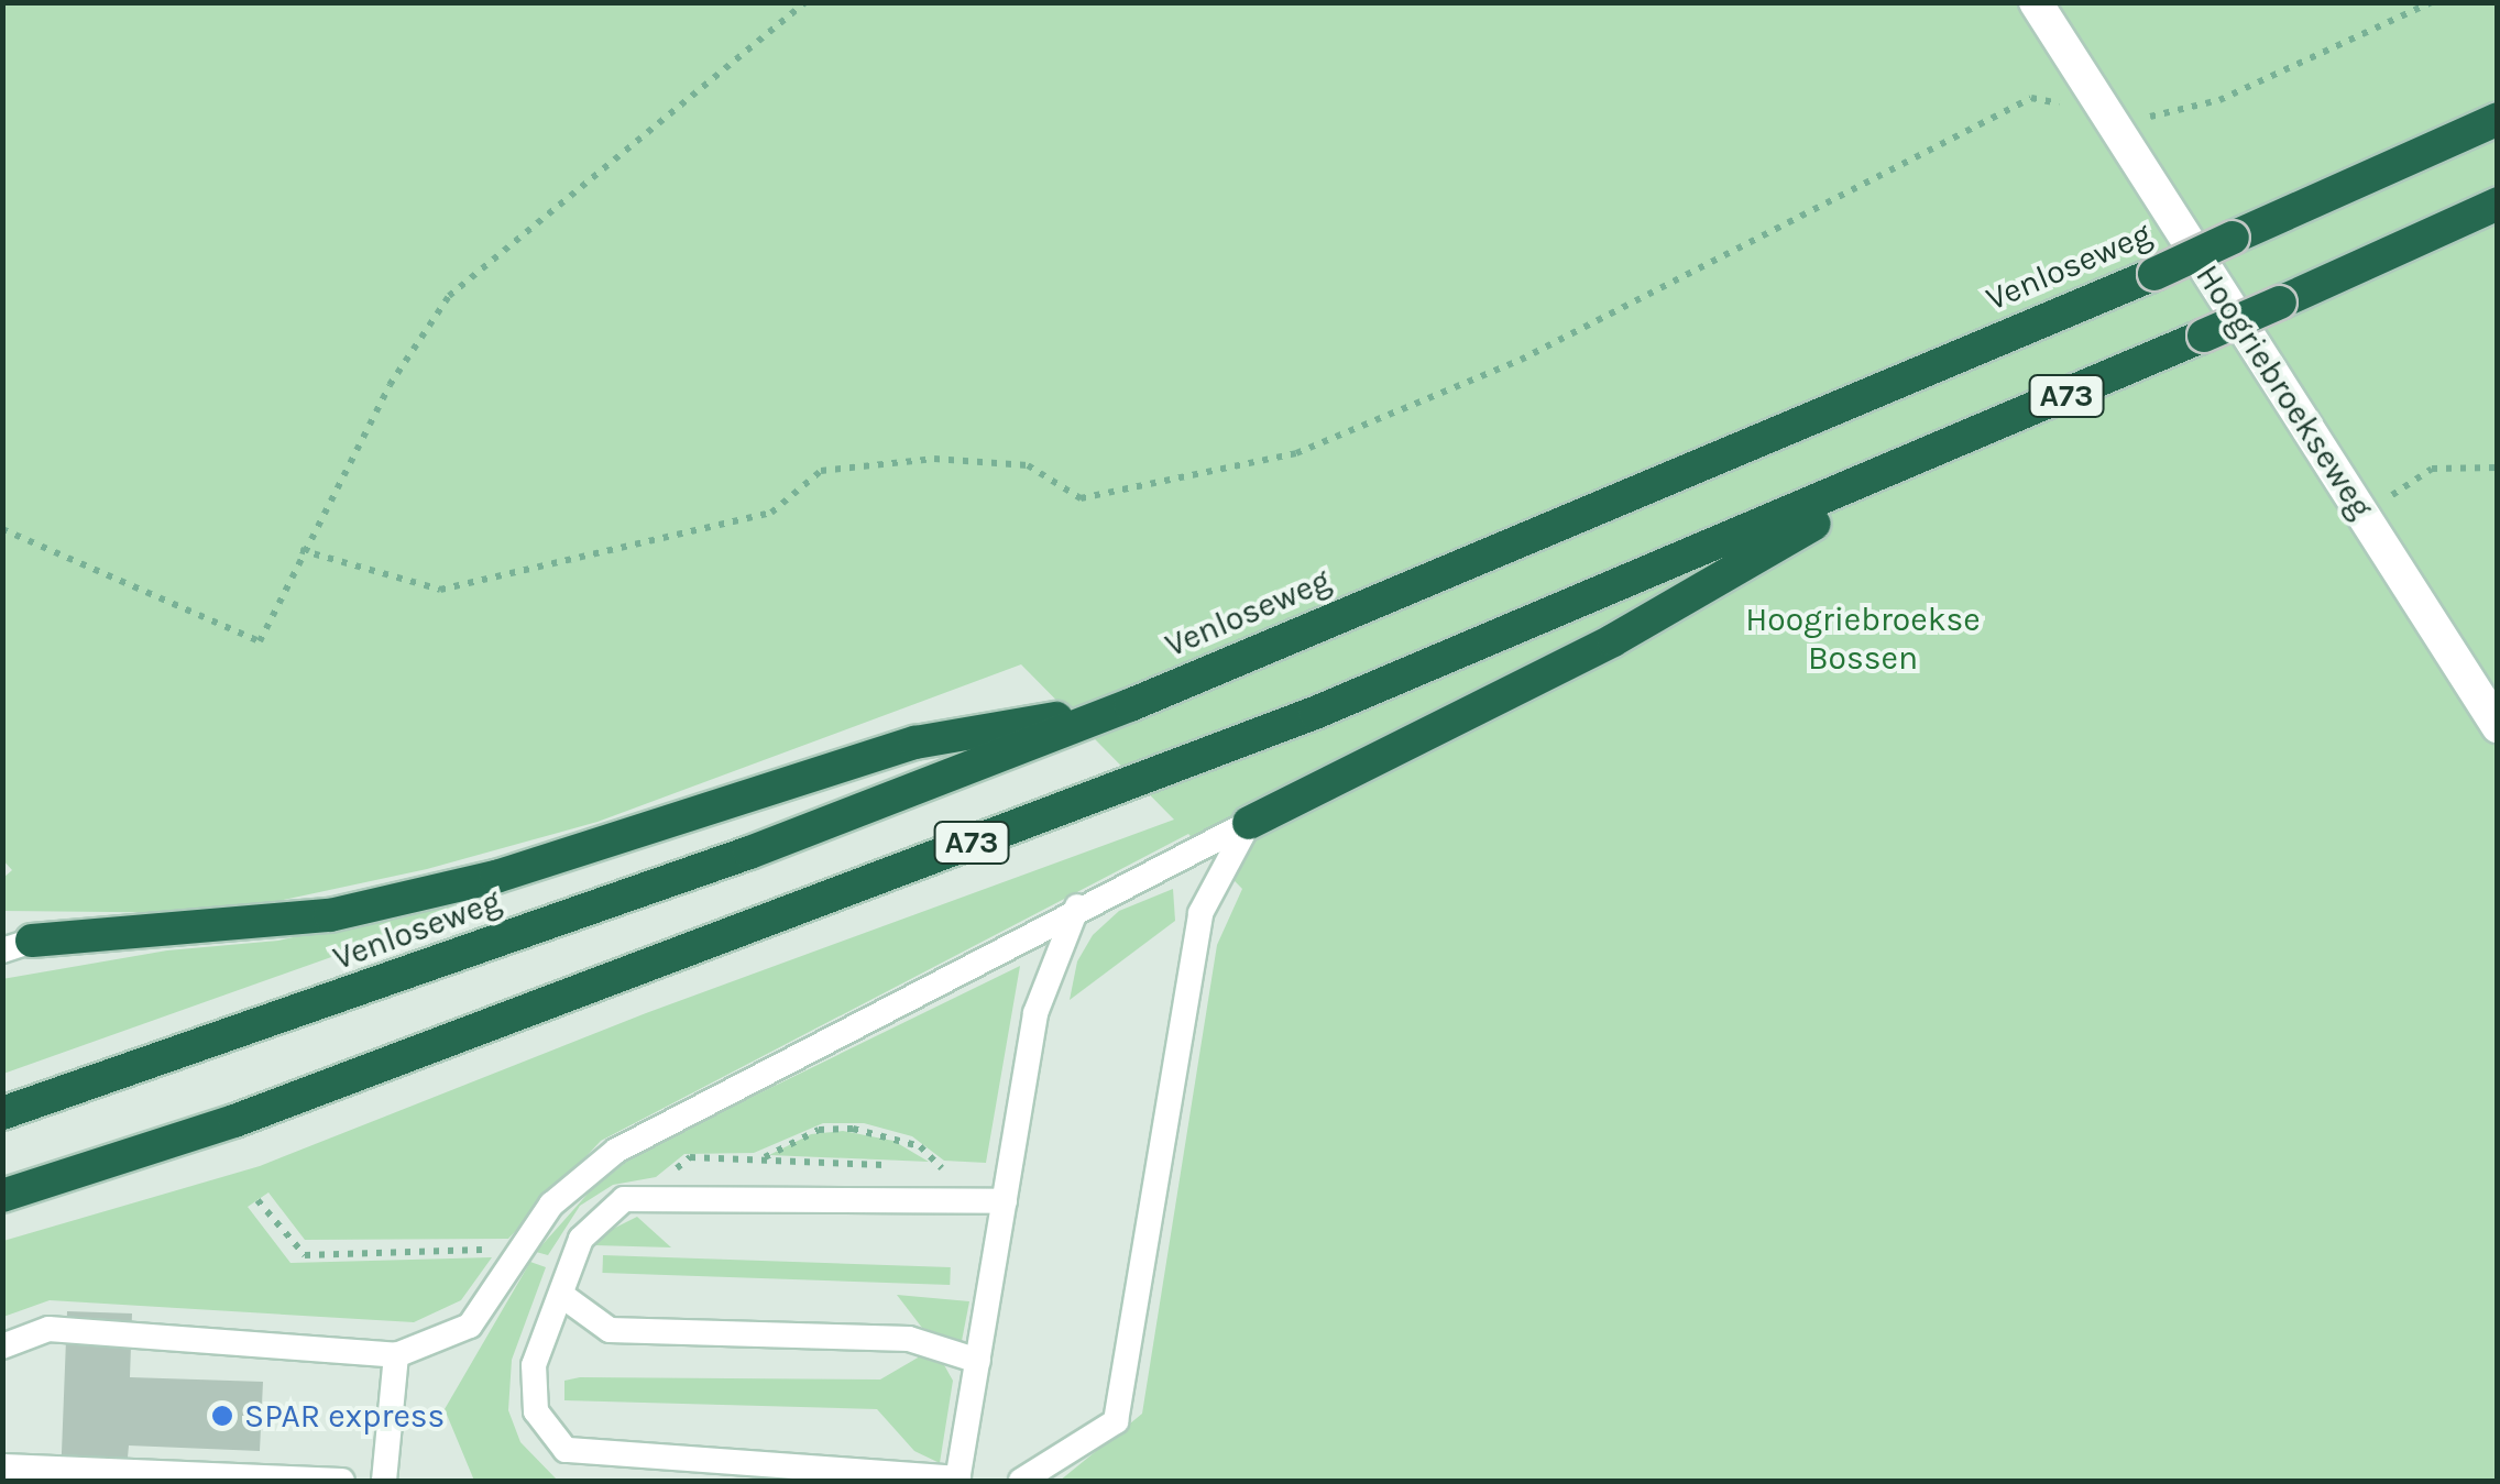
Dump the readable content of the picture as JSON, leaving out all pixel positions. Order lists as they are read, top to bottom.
{
  "streets": {
    "highway": ["Venloseweg", "A73"],
    "street": ["Hoogriebroekseweg"]
  },
  "crossings": [
    ["Venloseweg", "A73"]
  ],
  "parks": ["Hoogriebroekse Bossen"],
  "places": ["SPAR express"]
}
